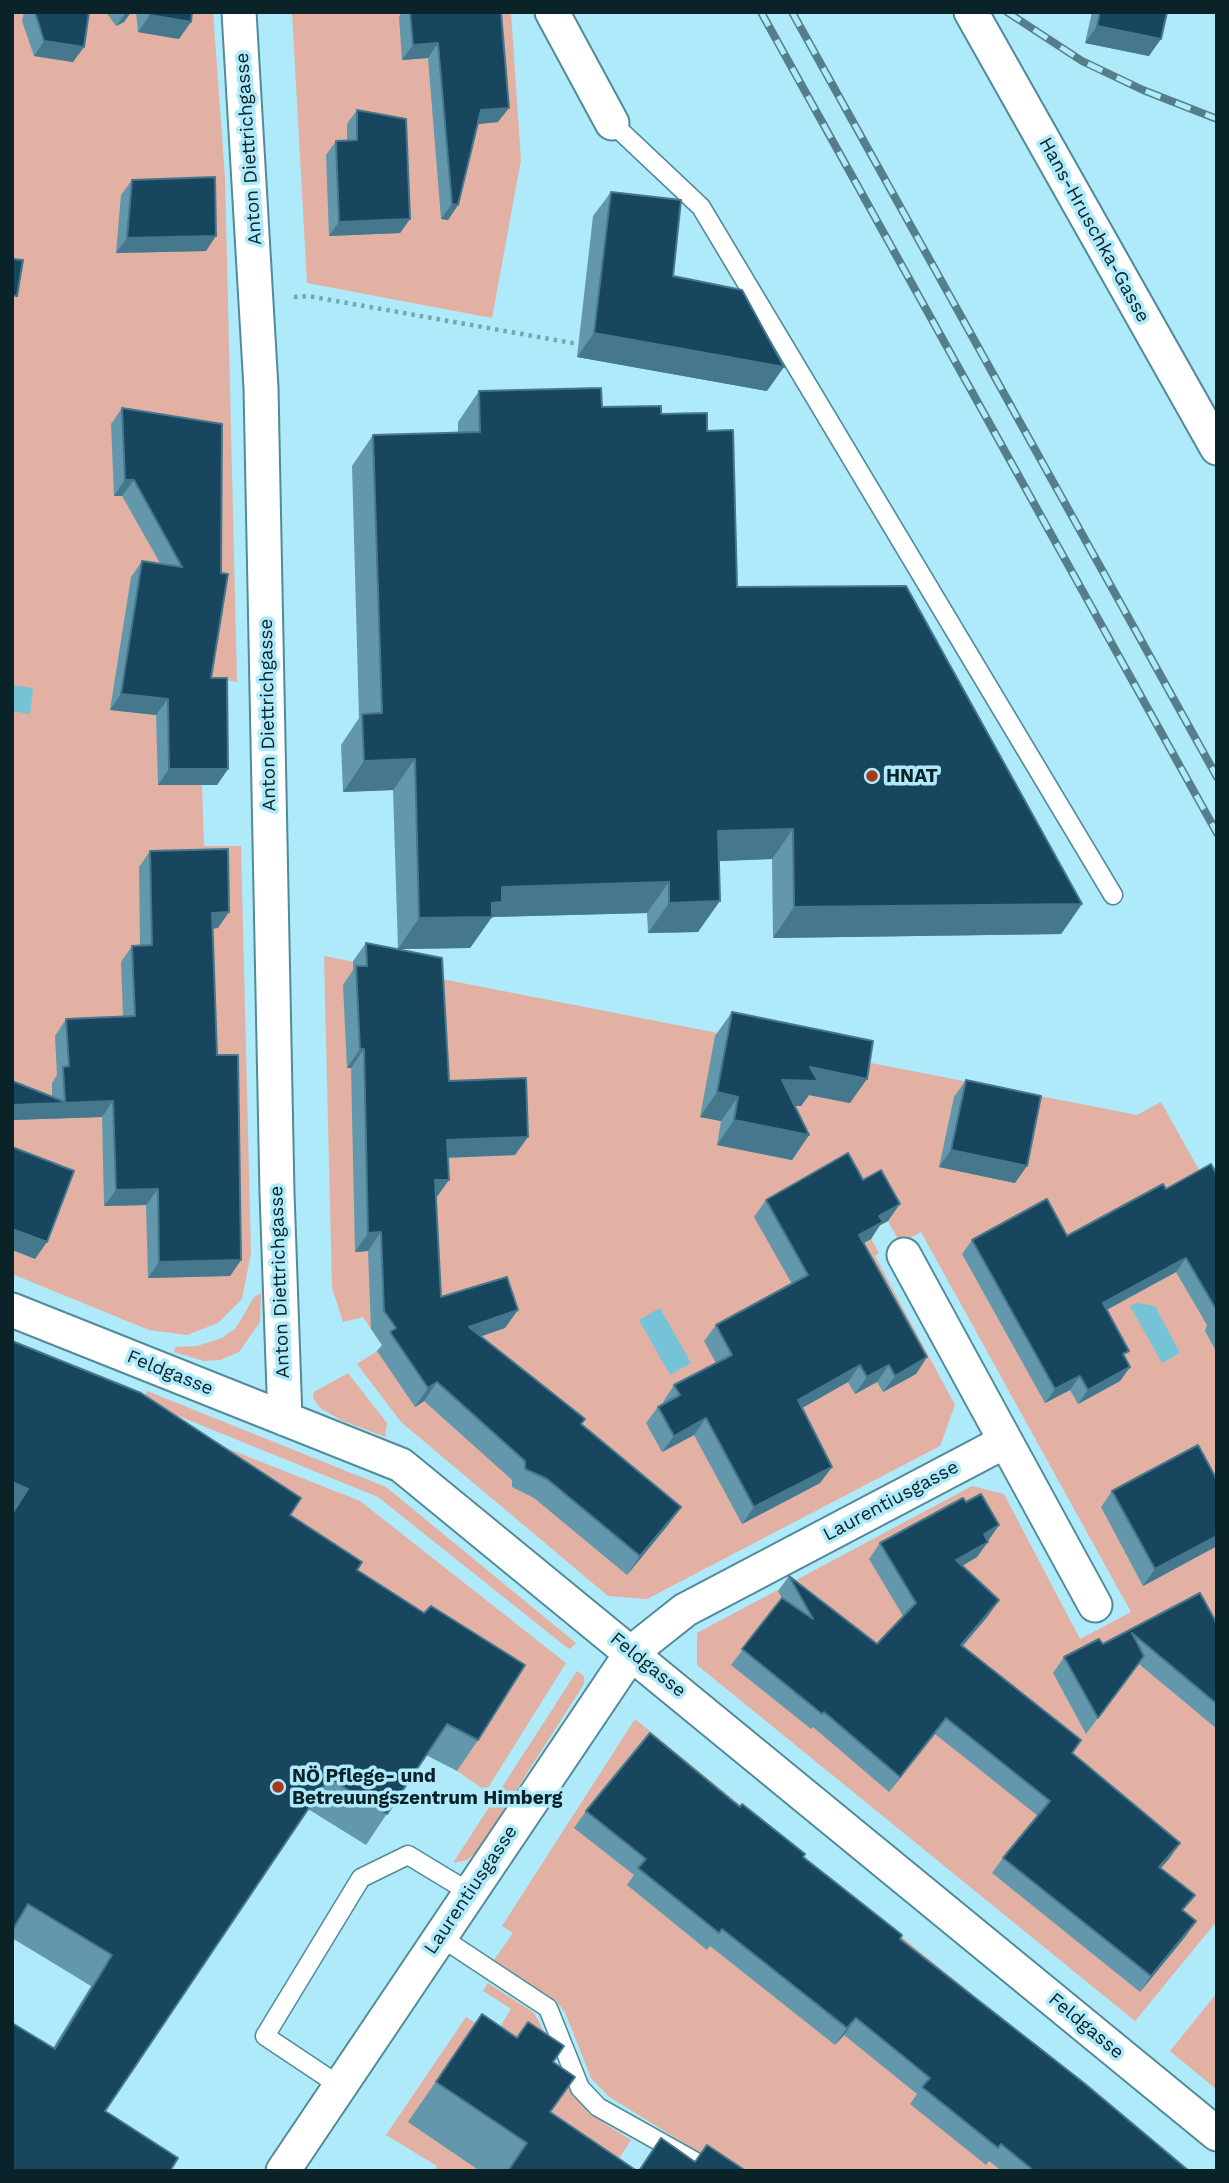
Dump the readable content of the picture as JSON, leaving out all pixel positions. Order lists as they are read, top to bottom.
{
  "streets": {
    "street": [
      "Anton Diettrichgasse",
      "Hans-Hruschka-Gasse",
      "Feldgasse",
      "Laurentiusgasse"
    ]
  },
  "crossings": [
    ["Anton Diettrichgasse", "Feldgasse"],
    ["Feldgasse", "Laurentiusgasse"]
  ],
  "places": ["HNAT", "NÖ Pflege- und Betreuungszentrum Himberg"]
}
